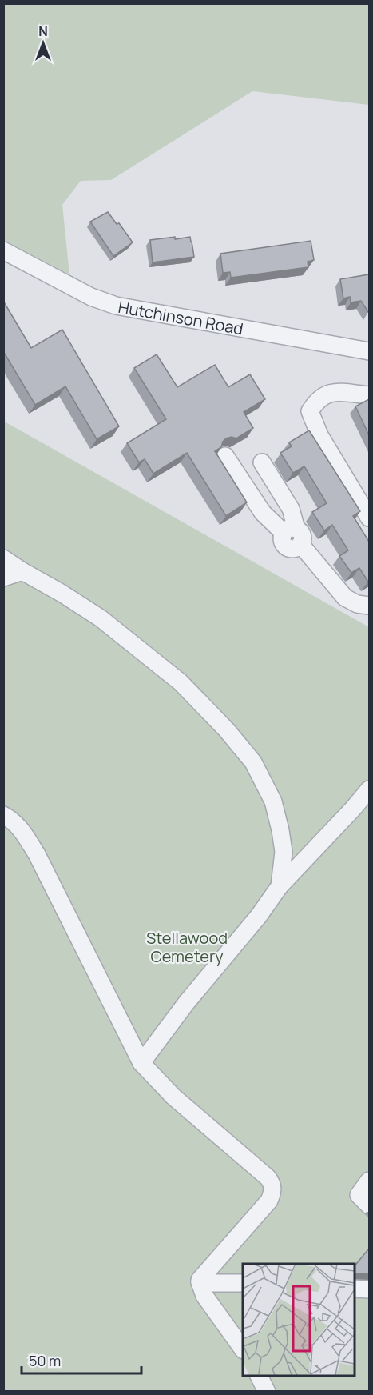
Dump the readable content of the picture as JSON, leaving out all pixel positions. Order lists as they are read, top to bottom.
{
  "streets": {
    "street": ["Hutchinson Road"]
  },
  "parks": ["Stellawood Cemetery"],
  "scale_bar": "50 m",
  "north": "top"
}
